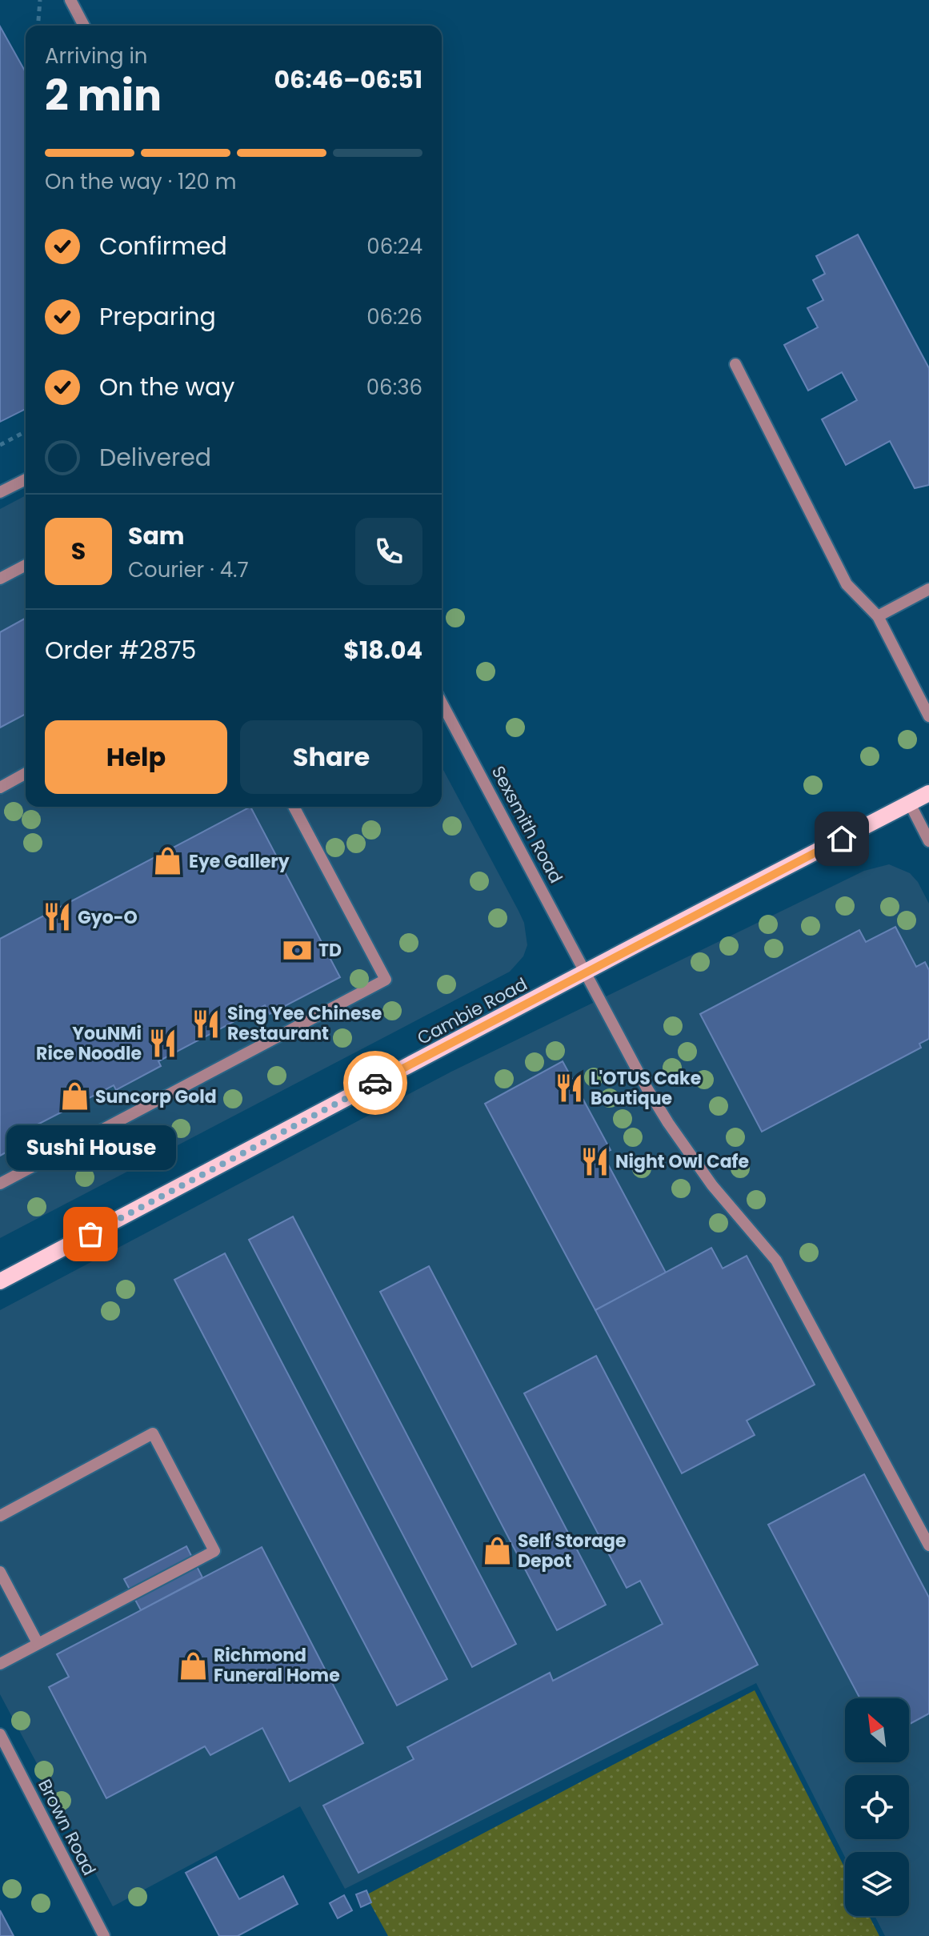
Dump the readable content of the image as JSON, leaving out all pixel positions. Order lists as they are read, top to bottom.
{
  "streets": {
    "main road": ["Cambie Road"],
    "street": ["Sexsmith Road", "Brown Road"]
  },
  "crossings": [
    ["Sexsmith Road", "Cambie Road"]
  ],
  "places": {
    "shop": [
      "Eye Gallery",
      "Suncorp Gold",
      "Self Storage Depot",
      "Richmond Funeral Home"
    ],
    "restaurant": [
      "Gyo-O",
      "Sing Yee Chinese Restaurant",
      "YouNMi Rice Noodle",
      "L'OTUS Cake Boutique",
      "Night Owl Cafe"
    ],
    "bank": ["TD"],
    "other": ["Sushi House"]
  },
  "north": "top left",
  "page": {
    "heading": ["2 min", "Arriving in", "06:46–06:51"],
    "panel": [
      "Sam",
      "Courier · 4.7",
      "Order #2875",
      "$18.04"
    ],
    "bar": "On the way · 120 m",
    "list": [
      ["Confirmed", "06:24"],
      ["Preparing", "06:26"],
      ["On the way", "06:36"],
      "Delivered"
    ],
    "round": "S",
    "buttons": ["Help", "Share"],
    "bubble": "Sushi House"
  }
}
